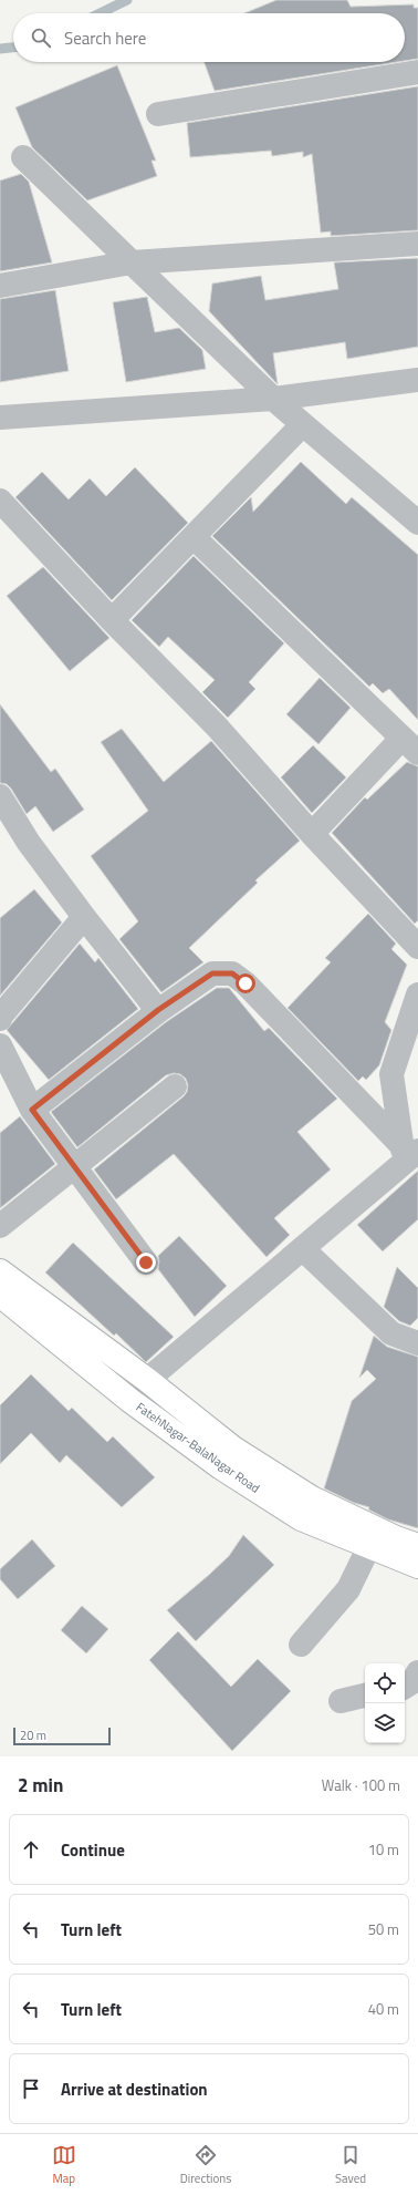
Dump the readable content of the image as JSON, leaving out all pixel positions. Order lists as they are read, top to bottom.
{
  "streets": {
    "main road": ["FatehNagar-BalaNagar Road"]
  },
  "scale_bar": "20 m",
  "page": {
    "search": "Search here",
    "scale": "20 m",
    "heading": ["2 min", "Walk · 100 m"],
    "list": [
      ["Continue", "10 m"],
      ["Turn left", "50 m"],
      ["Turn left", "40 m"],
      "Arrive at destination"
    ],
    "nav": ["Map", "Directions", "Saved"]
  }
}
